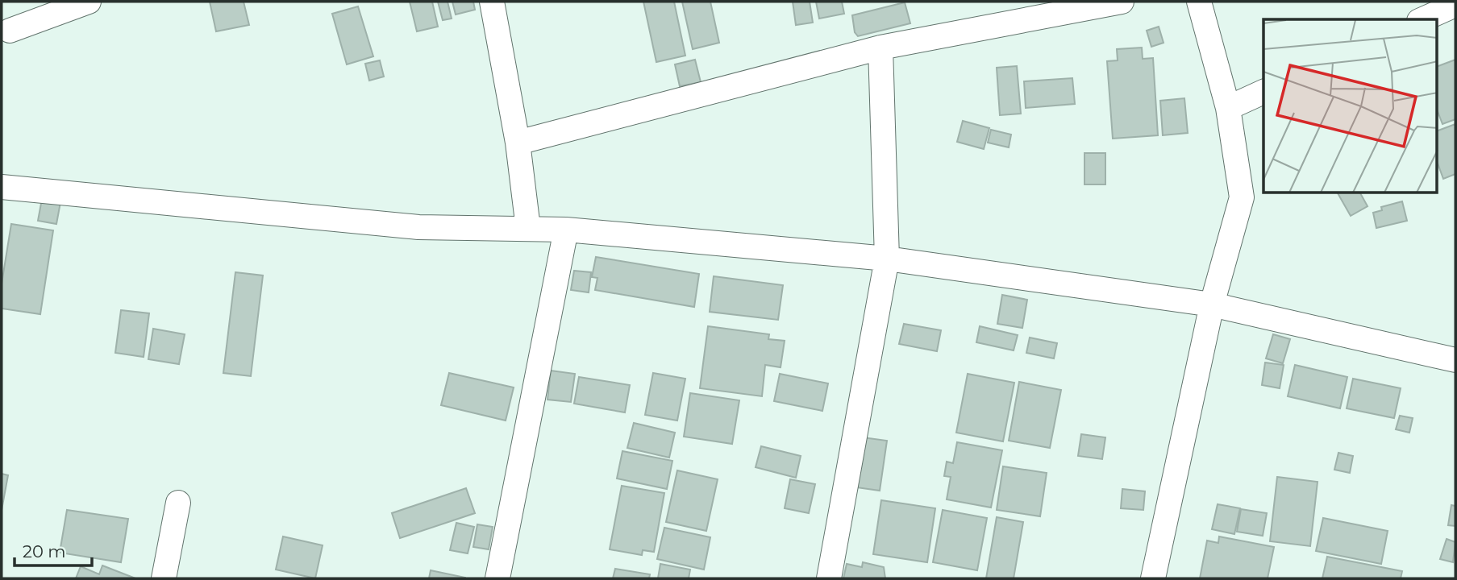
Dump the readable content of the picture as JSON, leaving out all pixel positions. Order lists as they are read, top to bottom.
{
  "scale_bar": "20 m"
}
